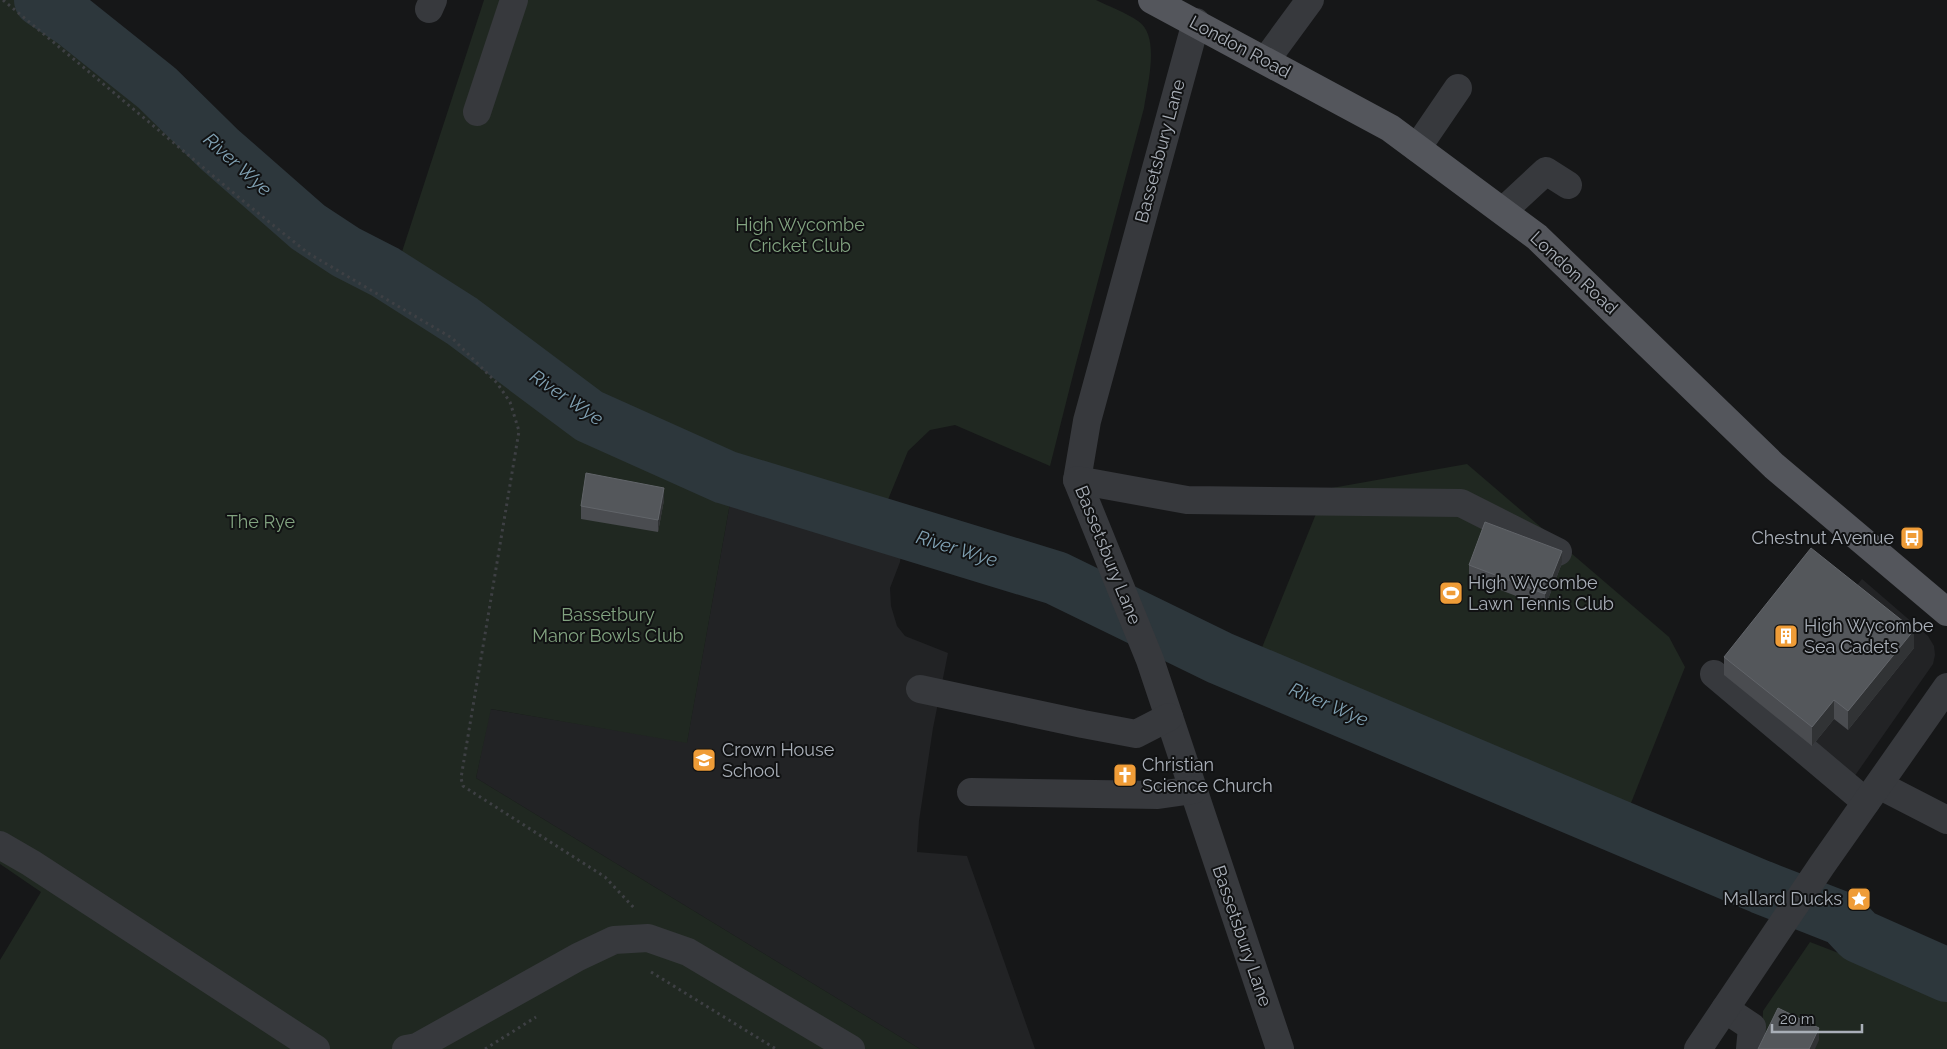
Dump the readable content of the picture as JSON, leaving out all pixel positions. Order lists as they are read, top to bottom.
{
  "streets": {
    "main road": ["London Road"],
    "street": ["Bassetsbury Lane"]
  },
  "crossings": [
    ["London Road", "Bassetsbury Lane"]
  ],
  "water": ["River Wye"],
  "parks": ["High Wycombe Cricket Club", "The Rye", "Bassetbury Manor Bowls Club"],
  "places": {
    "bus stop": ["Chestnut Avenue"],
    "sports": ["High Wycombe Lawn Tennis Club"],
    "building": ["High Wycombe Sea Cadets"],
    "school or university": ["Crown House School"],
    "church": ["Christian Science Church"],
    "place": ["Mallard Ducks"]
  },
  "scale_bar": "20 m"
}
